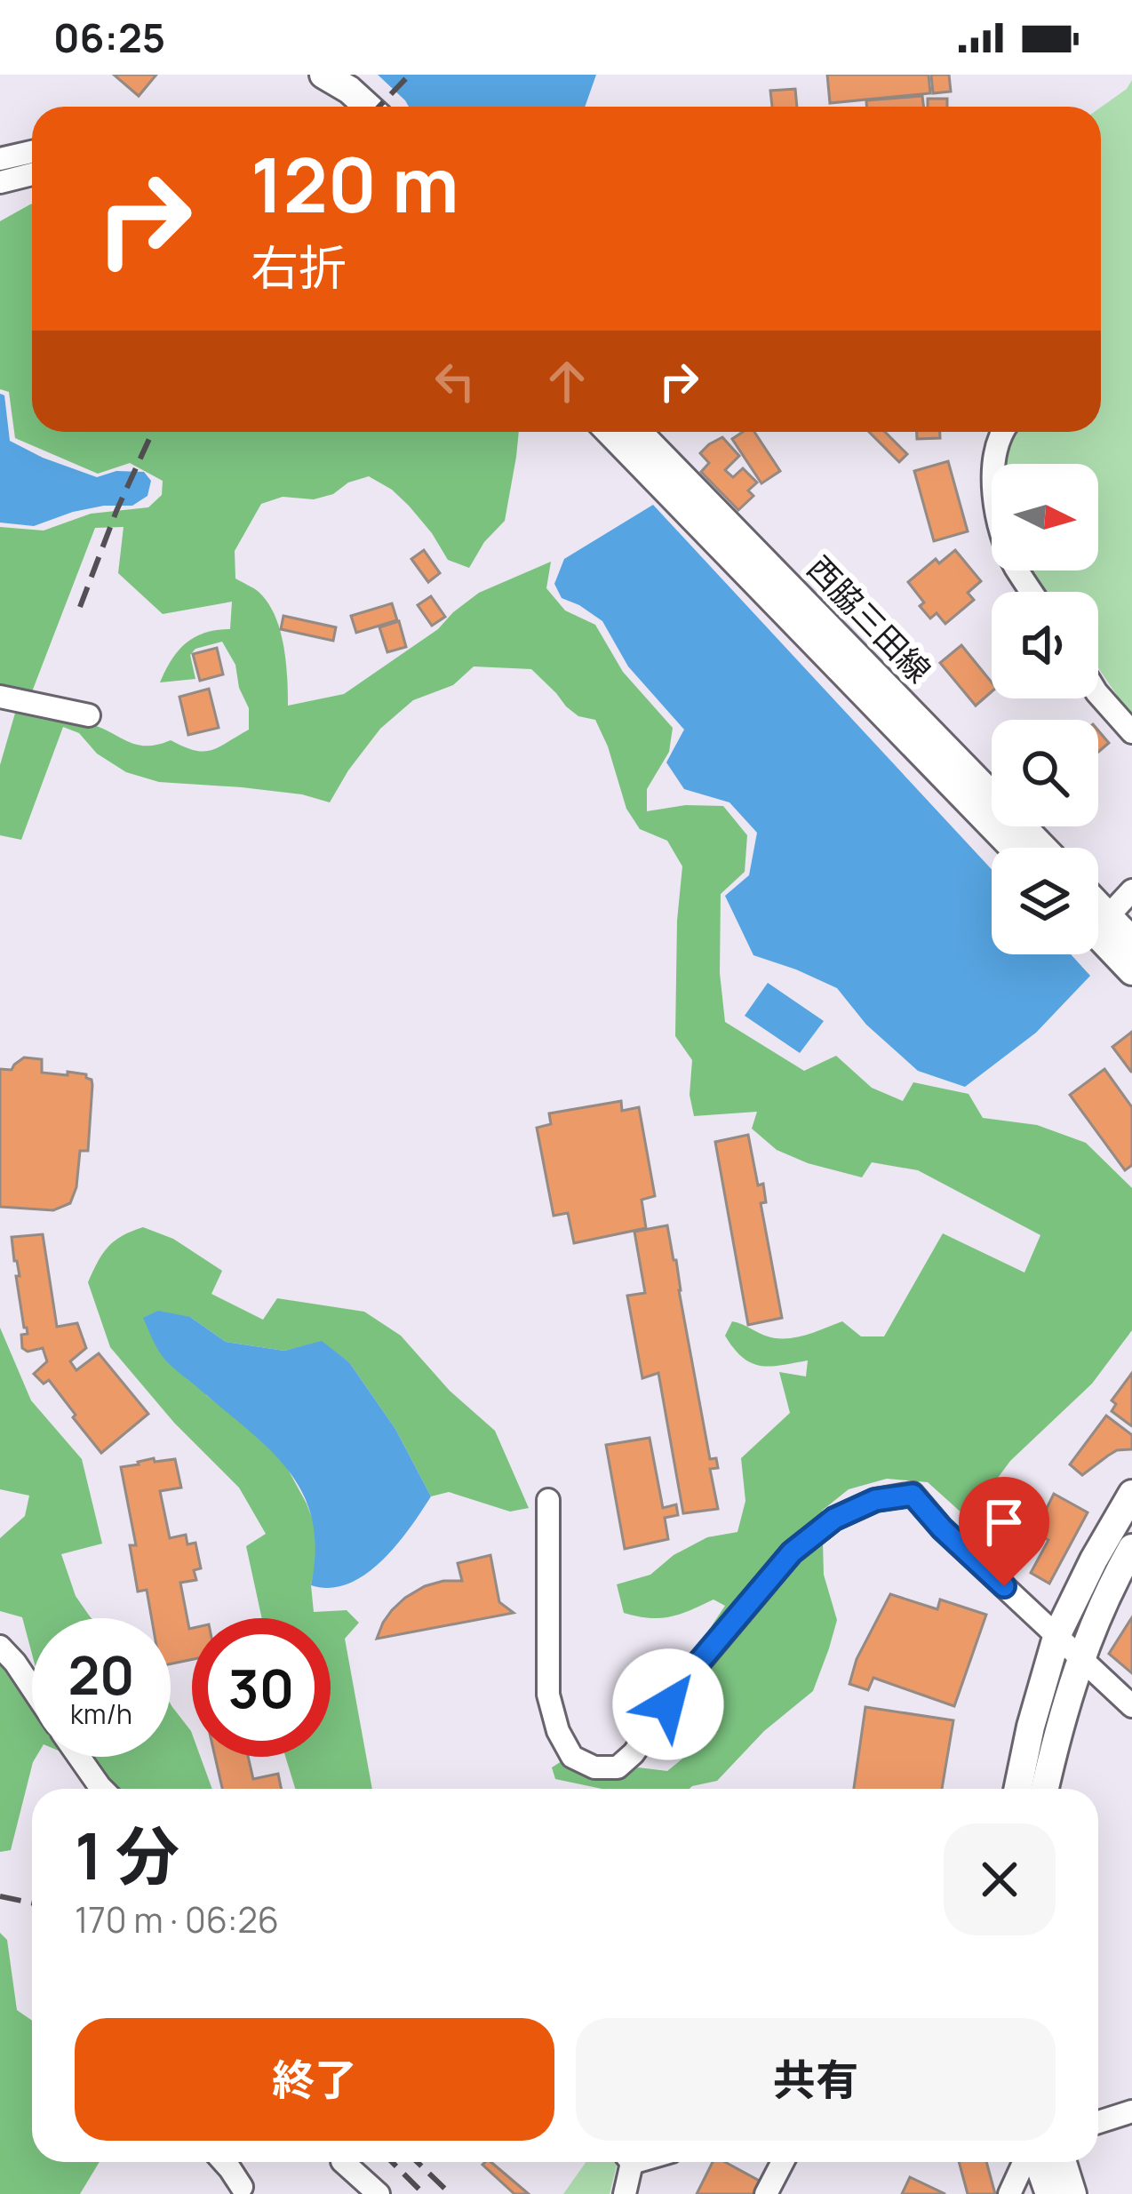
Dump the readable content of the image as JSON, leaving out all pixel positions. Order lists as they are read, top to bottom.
{
  "streets": {
    "main road": ["西脇三田線"]
  },
  "north": "right",
  "page": {
    "status": "06:25",
    "turn": ["120 m", "右折"],
    "speed": "20 km/h",
    "limit": "30",
    "heading": ["1 分", "170 m · 06:26"],
    "buttons": ["終了", "共有"]
  }
}
